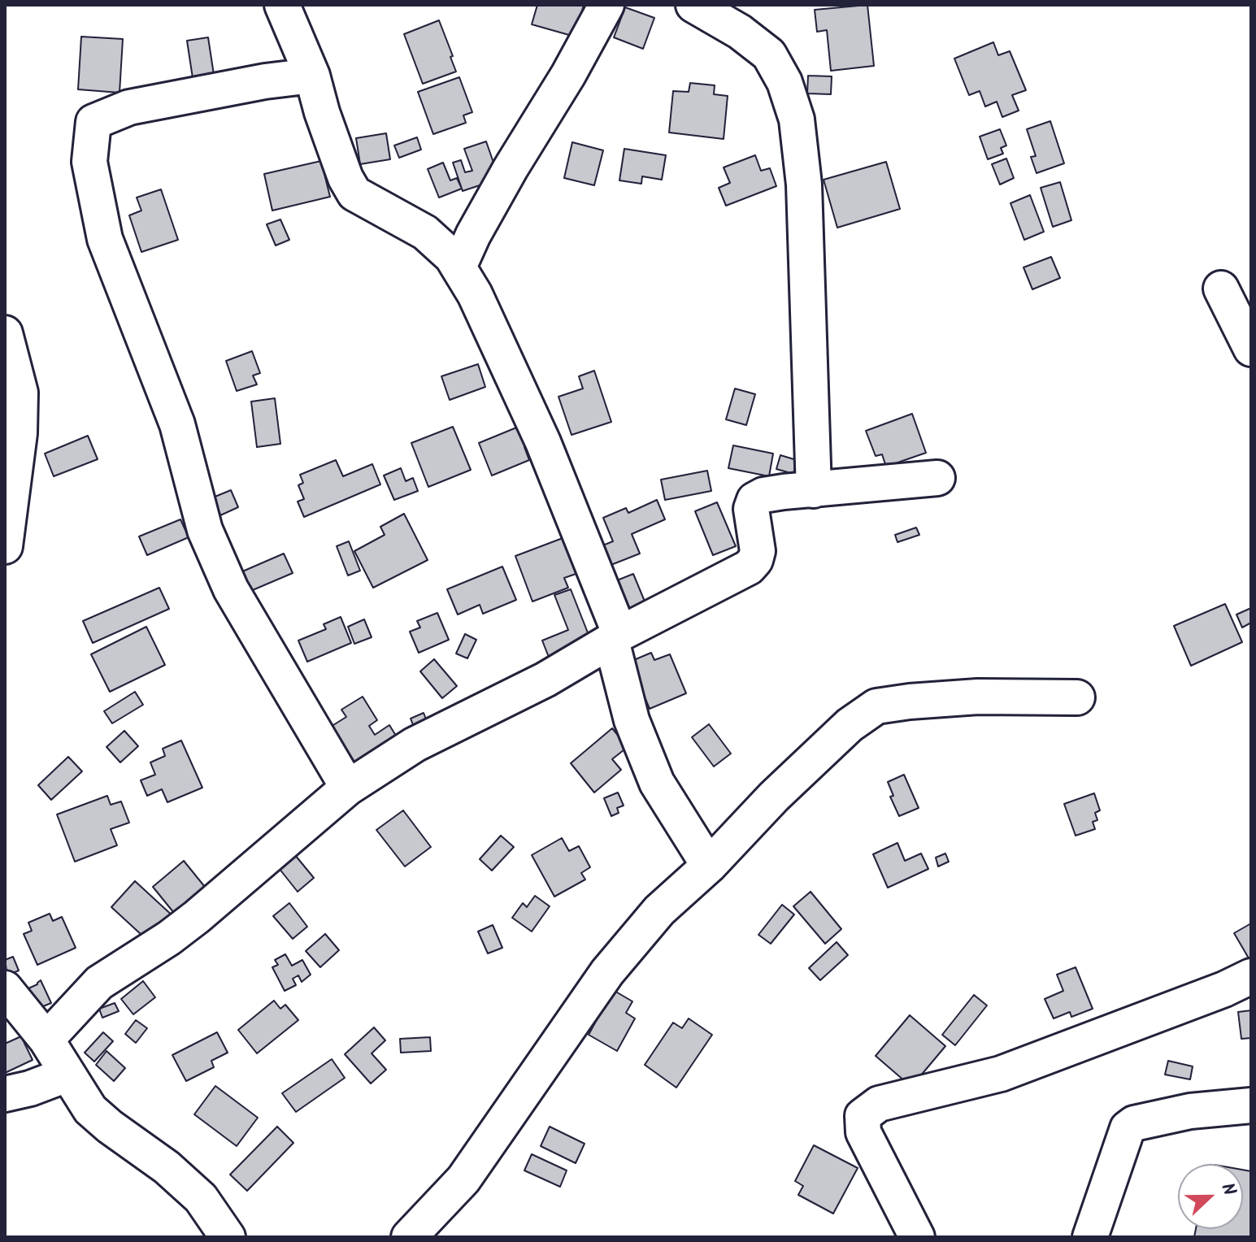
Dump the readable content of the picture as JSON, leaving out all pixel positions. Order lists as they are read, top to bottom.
{
  "north": "right"
}
